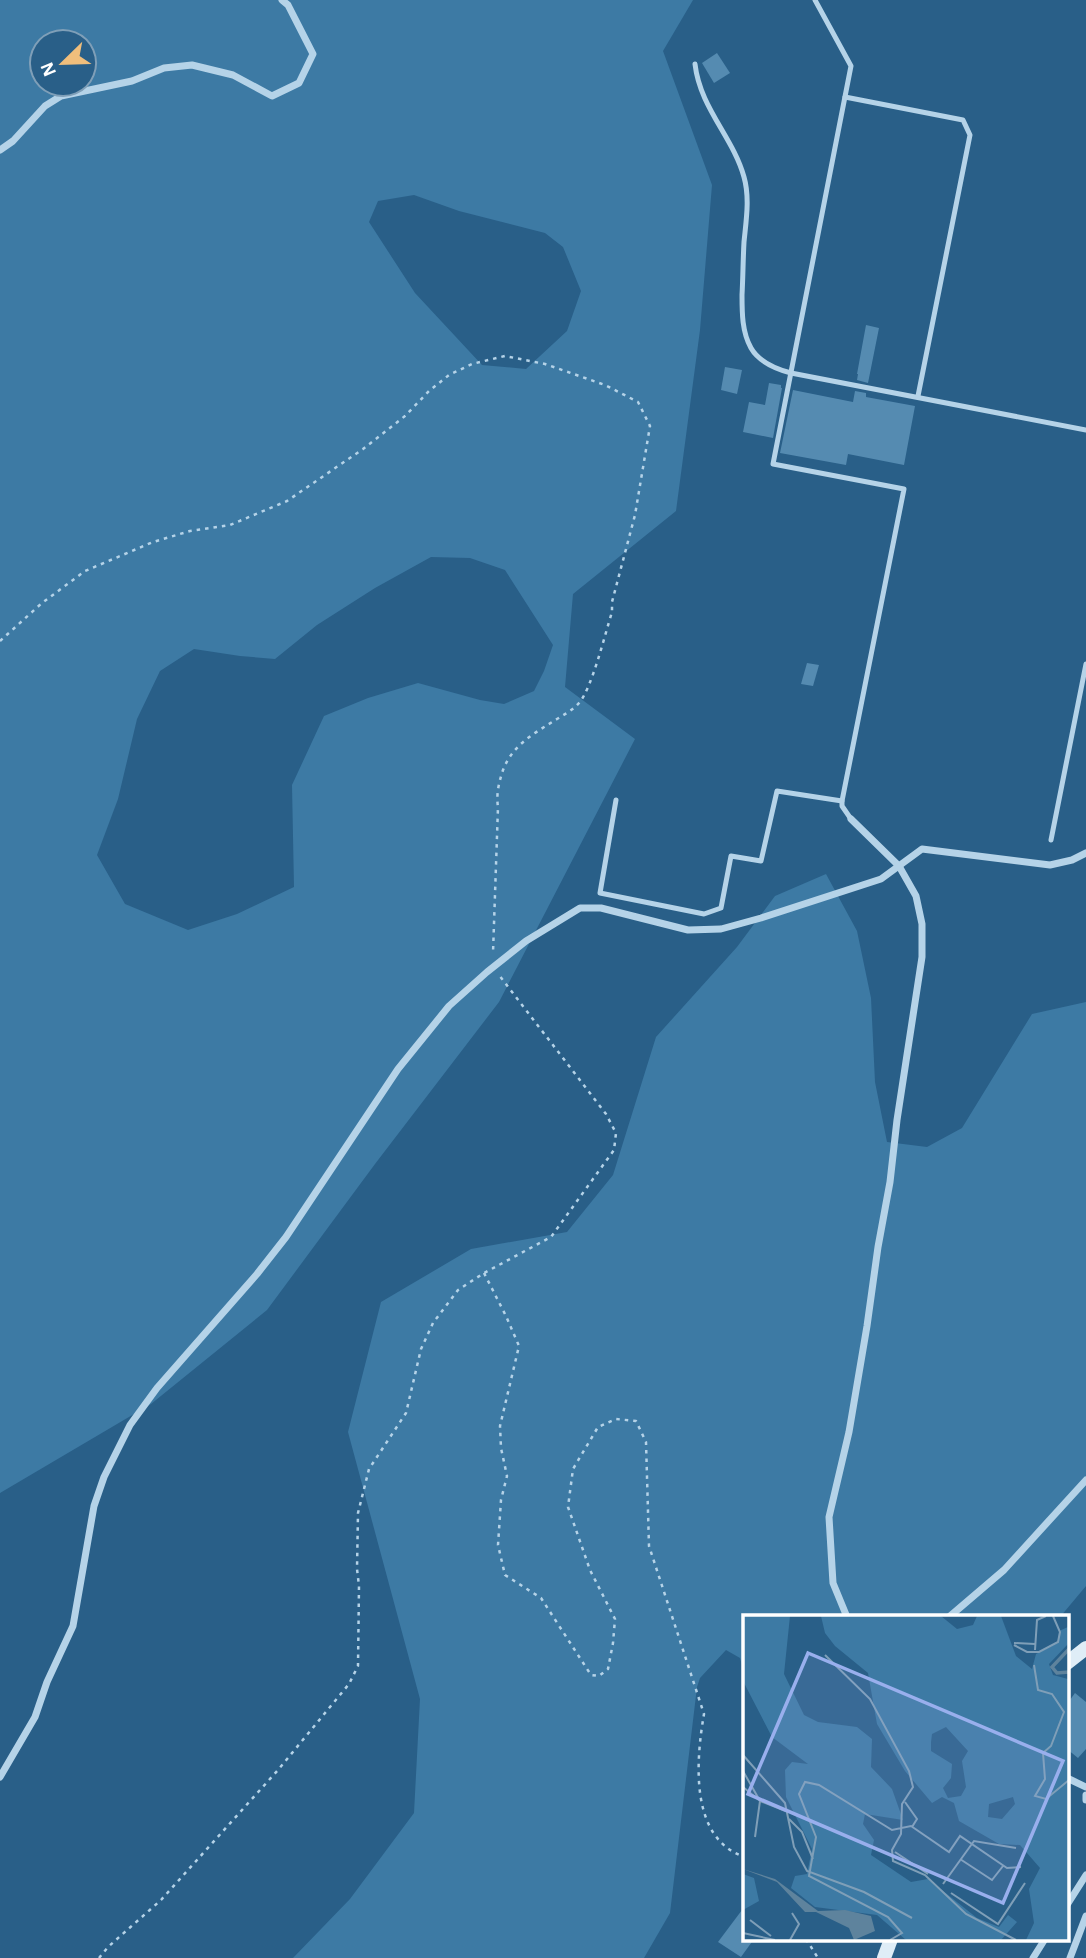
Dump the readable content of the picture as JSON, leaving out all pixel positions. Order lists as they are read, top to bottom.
{
  "north": "bottom left"
}
